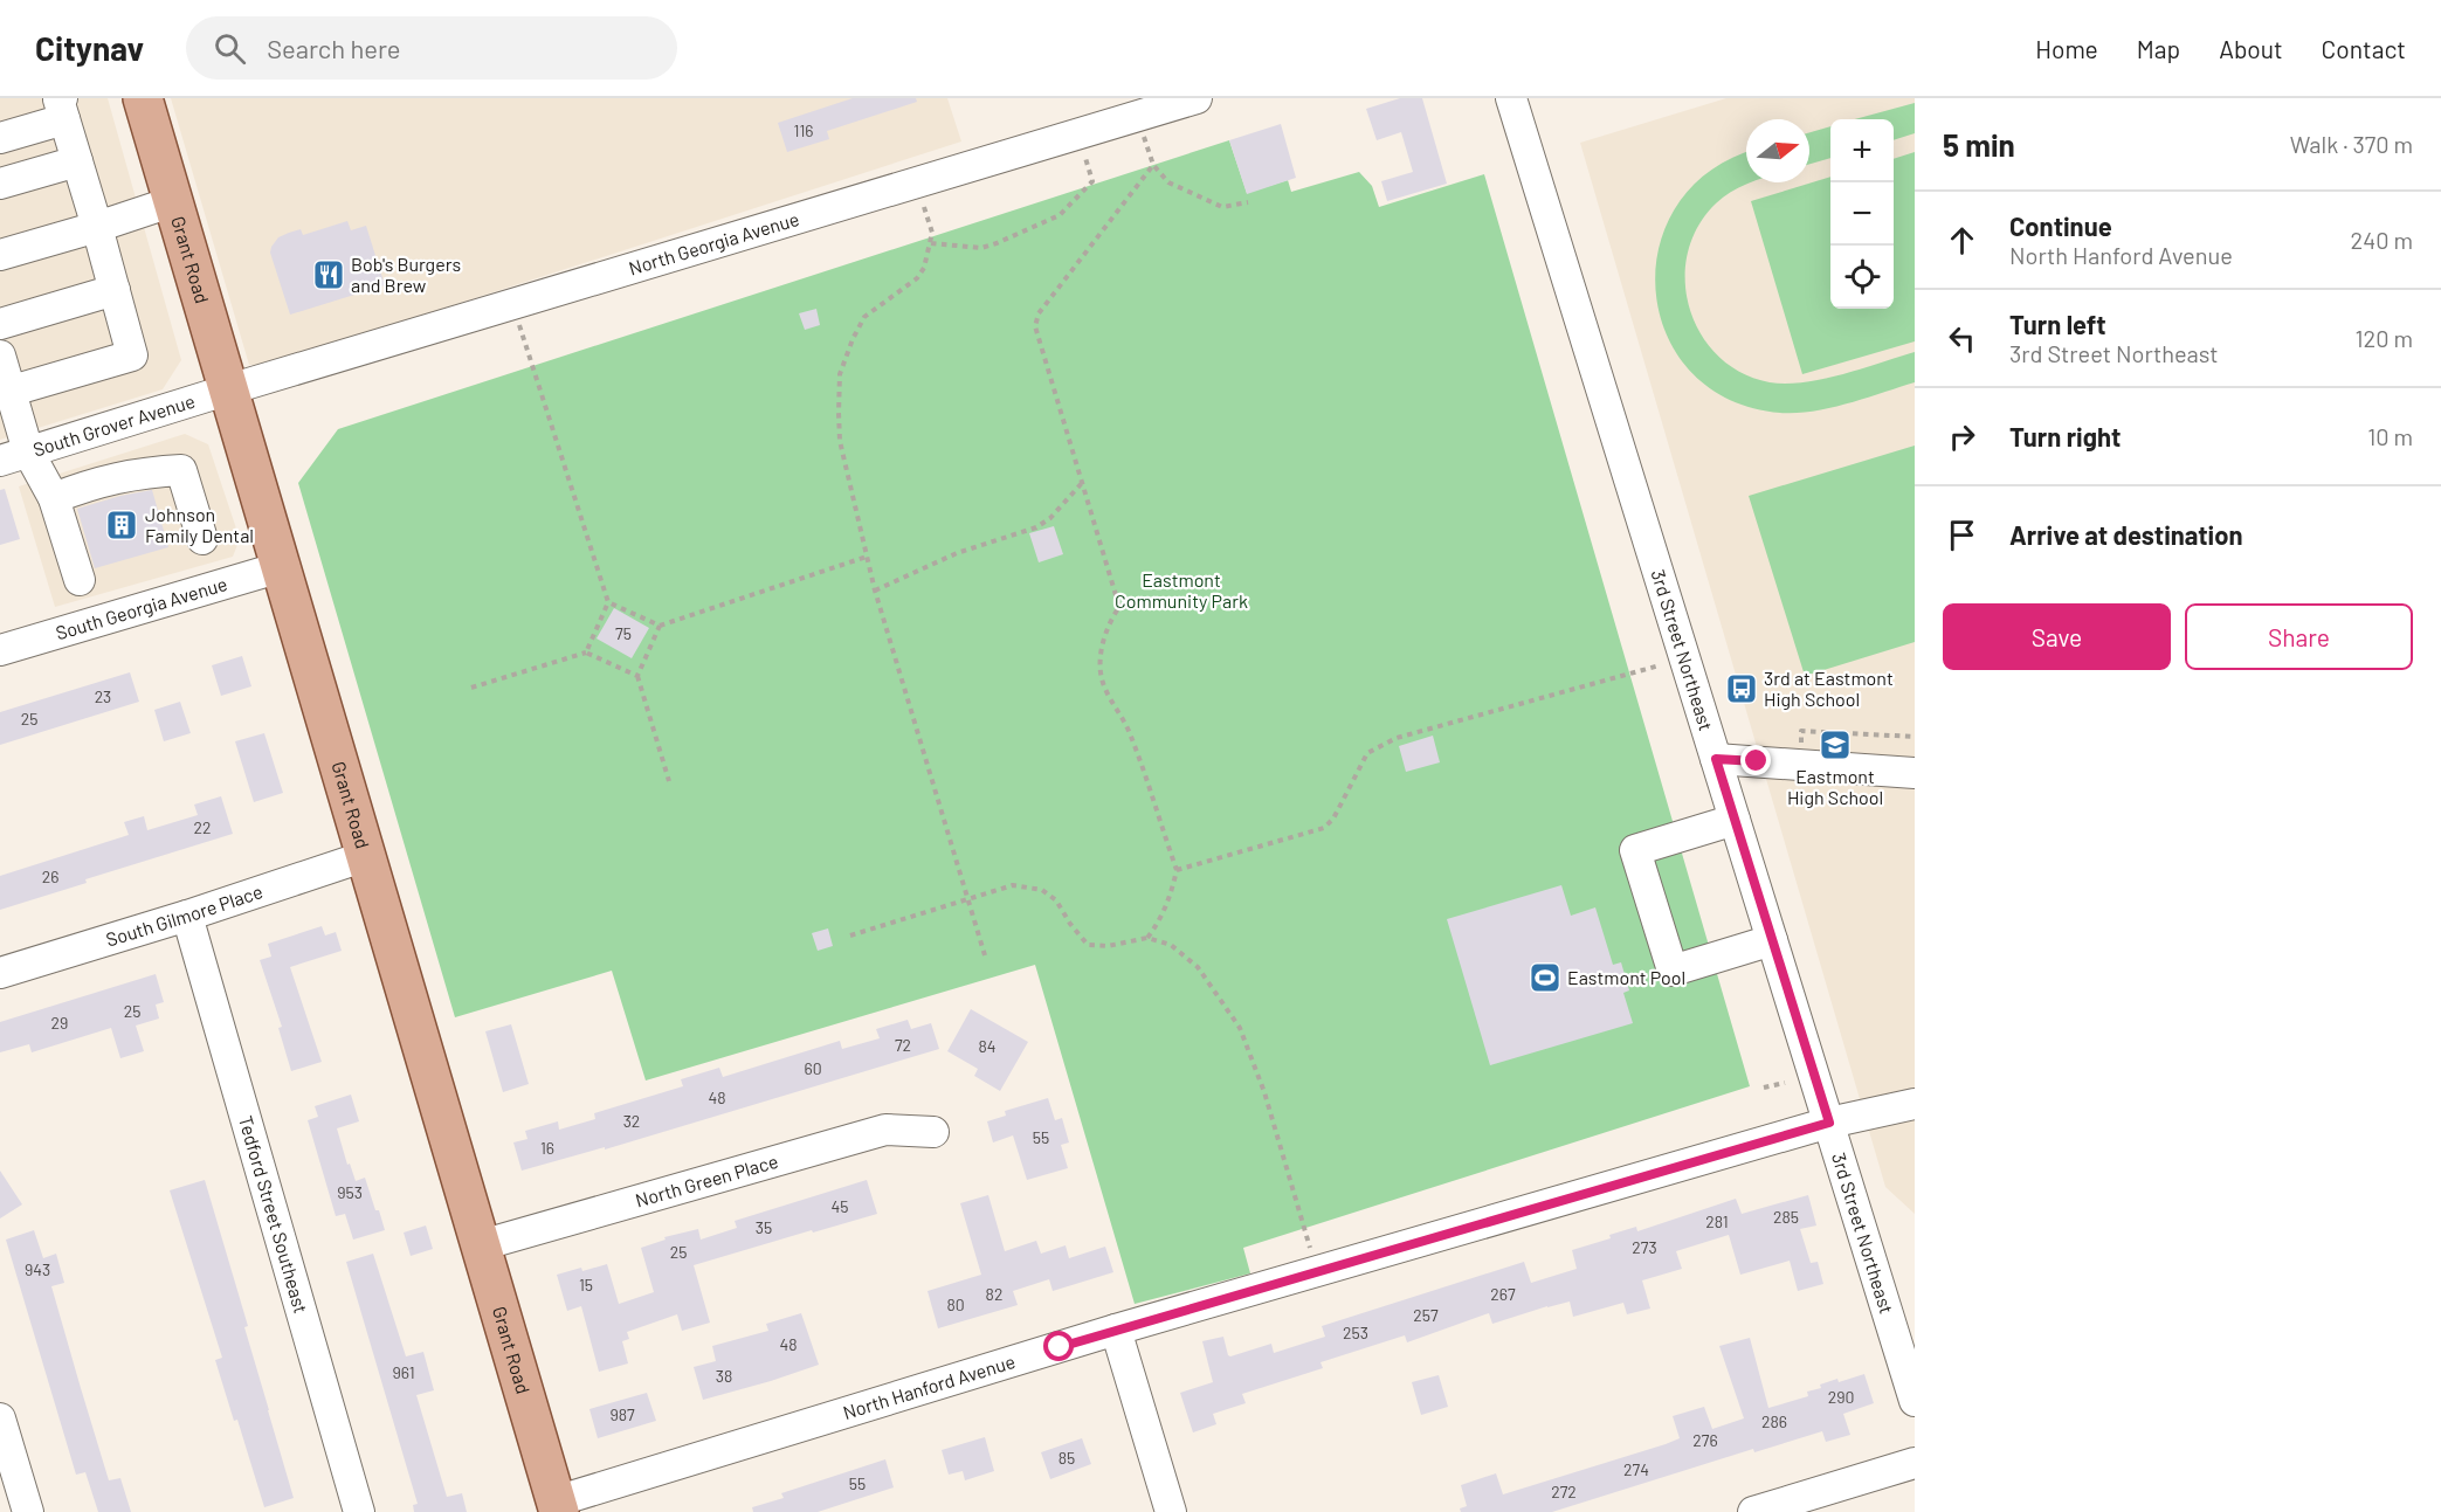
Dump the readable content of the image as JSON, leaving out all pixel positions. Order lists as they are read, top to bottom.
{
  "streets": {
    "main road": ["Grant Road"],
    "street": [
      "North Georgia Avenue",
      "South Grover Avenue",
      "South Georgia Avenue",
      "3rd Street Northeast",
      "South Gilmore Place",
      "North Green Place",
      "Tedford Street Southeast",
      "North Hanford Avenue"
    ]
  },
  "crossings": [
    ["North Georgia Avenue", "Grant Road"],
    ["North Georgia Avenue", "South Grover Avenue"],
    ["Grant Road", "South Grover Avenue"],
    ["Grant Road", "South Georgia Avenue"],
    ["Grant Road", "South Gilmore Place"],
    ["Grant Road", "North Green Place"],
    ["Grant Road", "North Hanford Avenue"],
    ["3rd Street Northeast", "North Hanford Avenue"],
    ["South Gilmore Place", "Tedford Street Southeast"]
  ],
  "parks": ["Eastmont Community Park"],
  "places": {
    "restaurant": ["Bob's Burgers and Brew"],
    "building": ["Johnson Family Dental"],
    "bus stop": ["3rd at Eastmont High School"],
    "school or university": ["Eastmont High School"],
    "sports": ["Eastmont Pool"]
  },
  "house_numbers": [
    "116",
    "75",
    "23",
    "25",
    "22",
    "26",
    "25",
    "29",
    "72",
    "84",
    "60",
    "48",
    "32",
    "55",
    "16",
    "953",
    "45",
    "285",
    "281",
    "35",
    "273",
    "25",
    "943",
    "15",
    "82",
    "267",
    "80",
    "257",
    "253",
    "48",
    "961",
    "38",
    "290",
    "987",
    "286",
    "276",
    "85",
    "274",
    "55",
    "272"
  ],
  "north": "right",
  "page": {
    "header": "Citynav",
    "search": "Search here",
    "nav": [
      "Home",
      "Map",
      "About",
      "Contact"
    ],
    "heading": ["5 min", "Walk · 370 m"],
    "map_buttons": ["+", "−"],
    "list": [
      ["Continue", "North Hanford Avenue", "240 m"],
      ["Turn left", "3rd Street Northeast", "120 m"],
      ["Turn right", "10 m"],
      "Arrive at destination"
    ],
    "buttons": ["Save", "Share"]
  }
}
